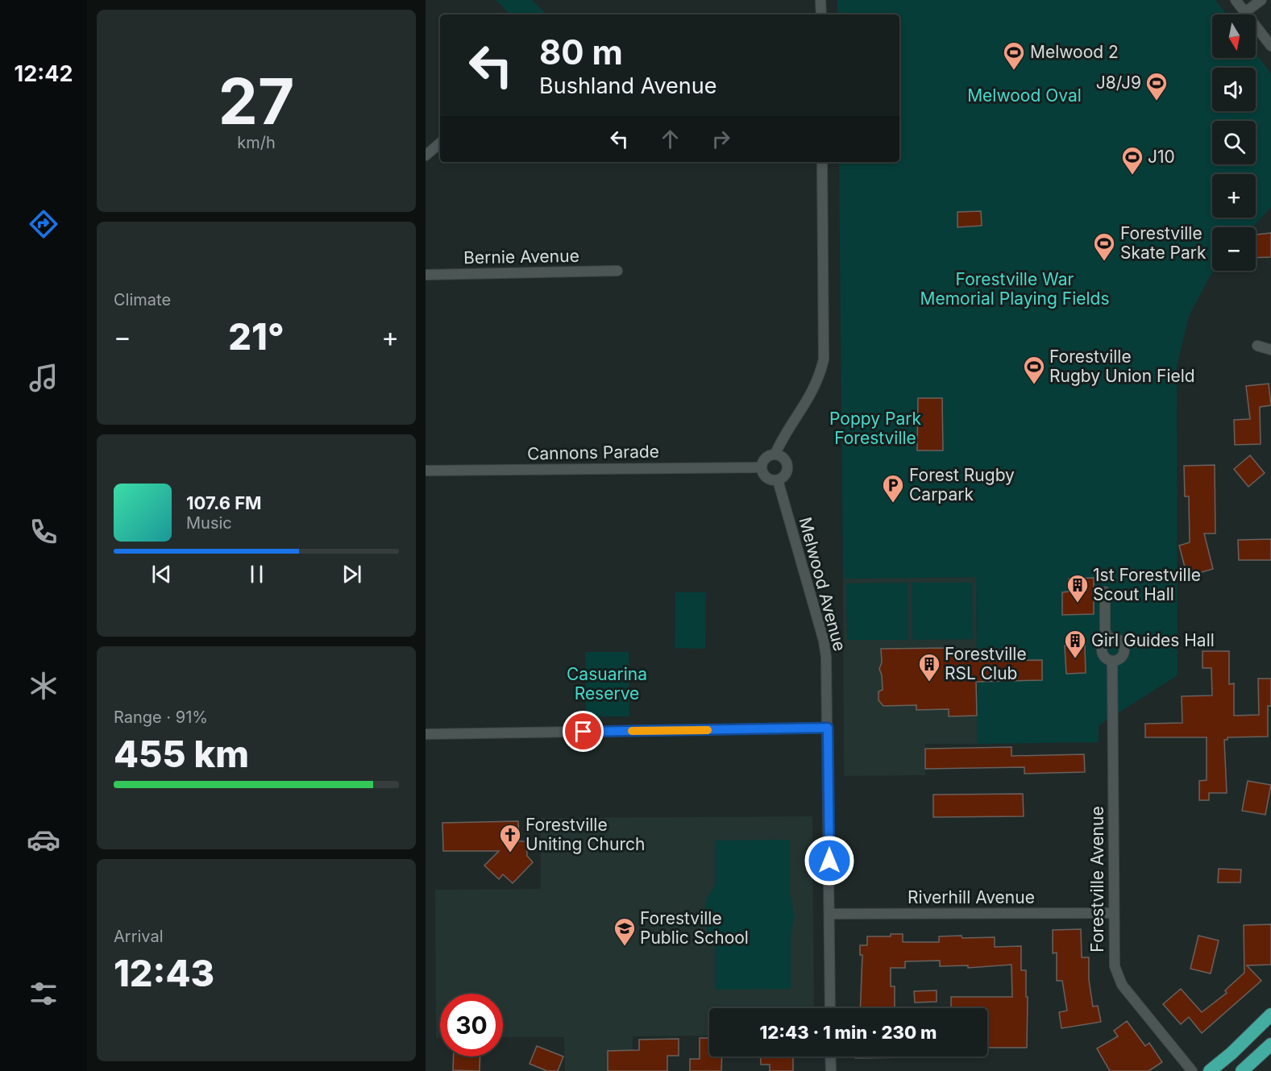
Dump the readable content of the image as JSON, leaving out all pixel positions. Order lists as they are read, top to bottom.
{
  "streets": {
    "street": [
      "Bernie Avenue",
      "Cannons Parade",
      "Melwood Avenue",
      "Forestville Avenue",
      "Riverhill Avenue"
    ]
  },
  "crossings": [
    ["Cannons Parade", "Melwood Avenue"],
    ["Melwood Avenue", "Riverhill Avenue"],
    ["Forestville Avenue", "Riverhill Avenue"]
  ],
  "parks": [
    "Melwood Oval",
    "Forestville War Memorial Playing Fields",
    "Poppy Park Forestville",
    "Casuarina Reserve"
  ],
  "places": {
    "sports": [
      "Melwood 2",
      "J8/J9",
      "J10",
      "Forestville Skate Park",
      "Forestville Rugby Union Field"
    ],
    "parking": ["Forest Rugby Carpark"],
    "building": ["1st Forestville Scout Hall", "Girl Guides Hall", "Forestville RSL Club"],
    "church": ["Forestville Uniting Church"],
    "school or university": ["Forestville Public School"]
  },
  "north": "bottom",
  "page": {
    "tabs": "12:42",
    "tile": [
      ["27", "km/h"],
      "Climate",
      ["Range · 91%", "455 km"],
      ["Arrival", "12:43"]
    ],
    "map_buttons": ["+", "−"],
    "turn": ["80 m", "Bushland Avenue"],
    "heat": ["−", "21°", "+"],
    "song": ["107.6 FM", "Music"],
    "limit": "30",
    "trip": "12:43 · 1 min · 230 m"
  }
}
